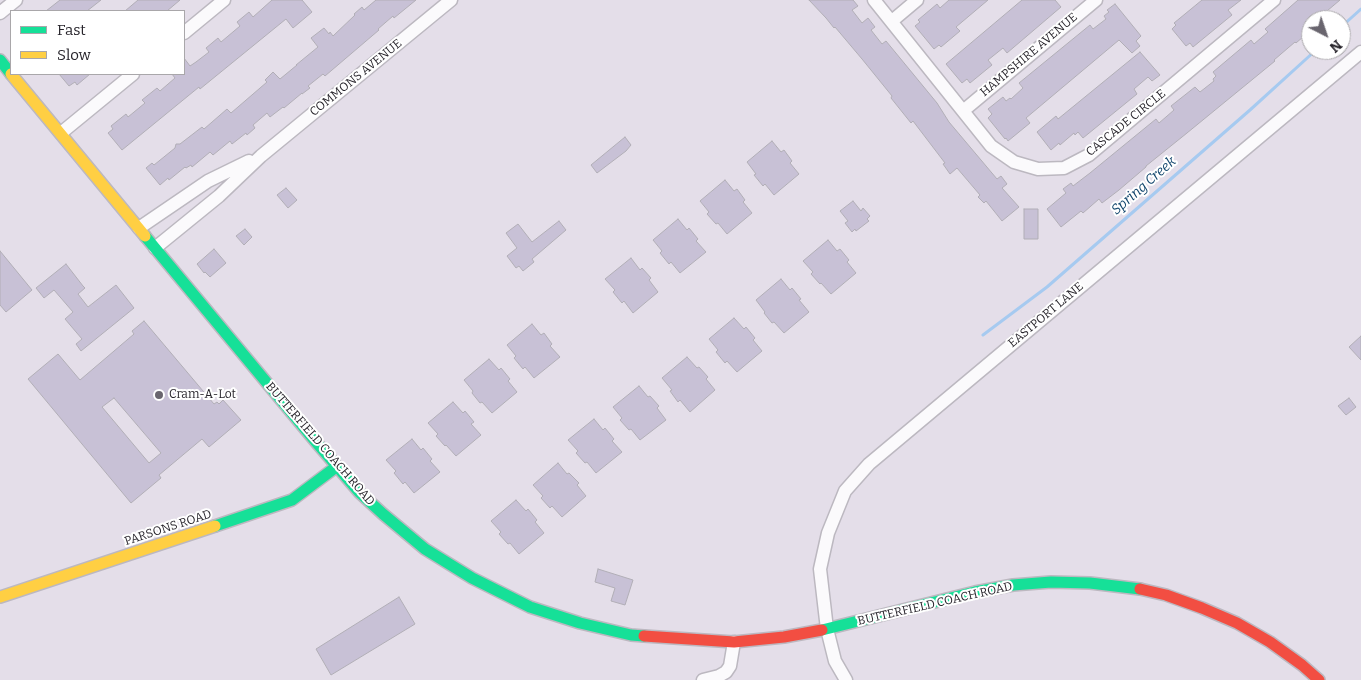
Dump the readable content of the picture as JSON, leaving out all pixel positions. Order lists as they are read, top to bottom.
{
  "streets": {
    "main road": ["BUTTERFIELD COACH ROAD", "PARSONS ROAD"],
    "street": [
      "HAMPSHIRE AVENUE",
      "COMMONS AVENUE",
      "CASCADE CIRCLE",
      "EASTPORT LANE"
    ]
  },
  "crossings": [
    ["HAMPSHIRE AVENUE", "CASCADE CIRCLE"],
    ["COMMONS AVENUE", "BUTTERFIELD COACH ROAD"],
    ["EASTPORT LANE", "BUTTERFIELD COACH ROAD"],
    ["BUTTERFIELD COACH ROAD", "PARSONS ROAD"]
  ],
  "water": ["Spring Creek"],
  "places": ["Cram-A-Lot"],
  "legend": ["Fast", "Slow"],
  "north": "bottom right"
}
